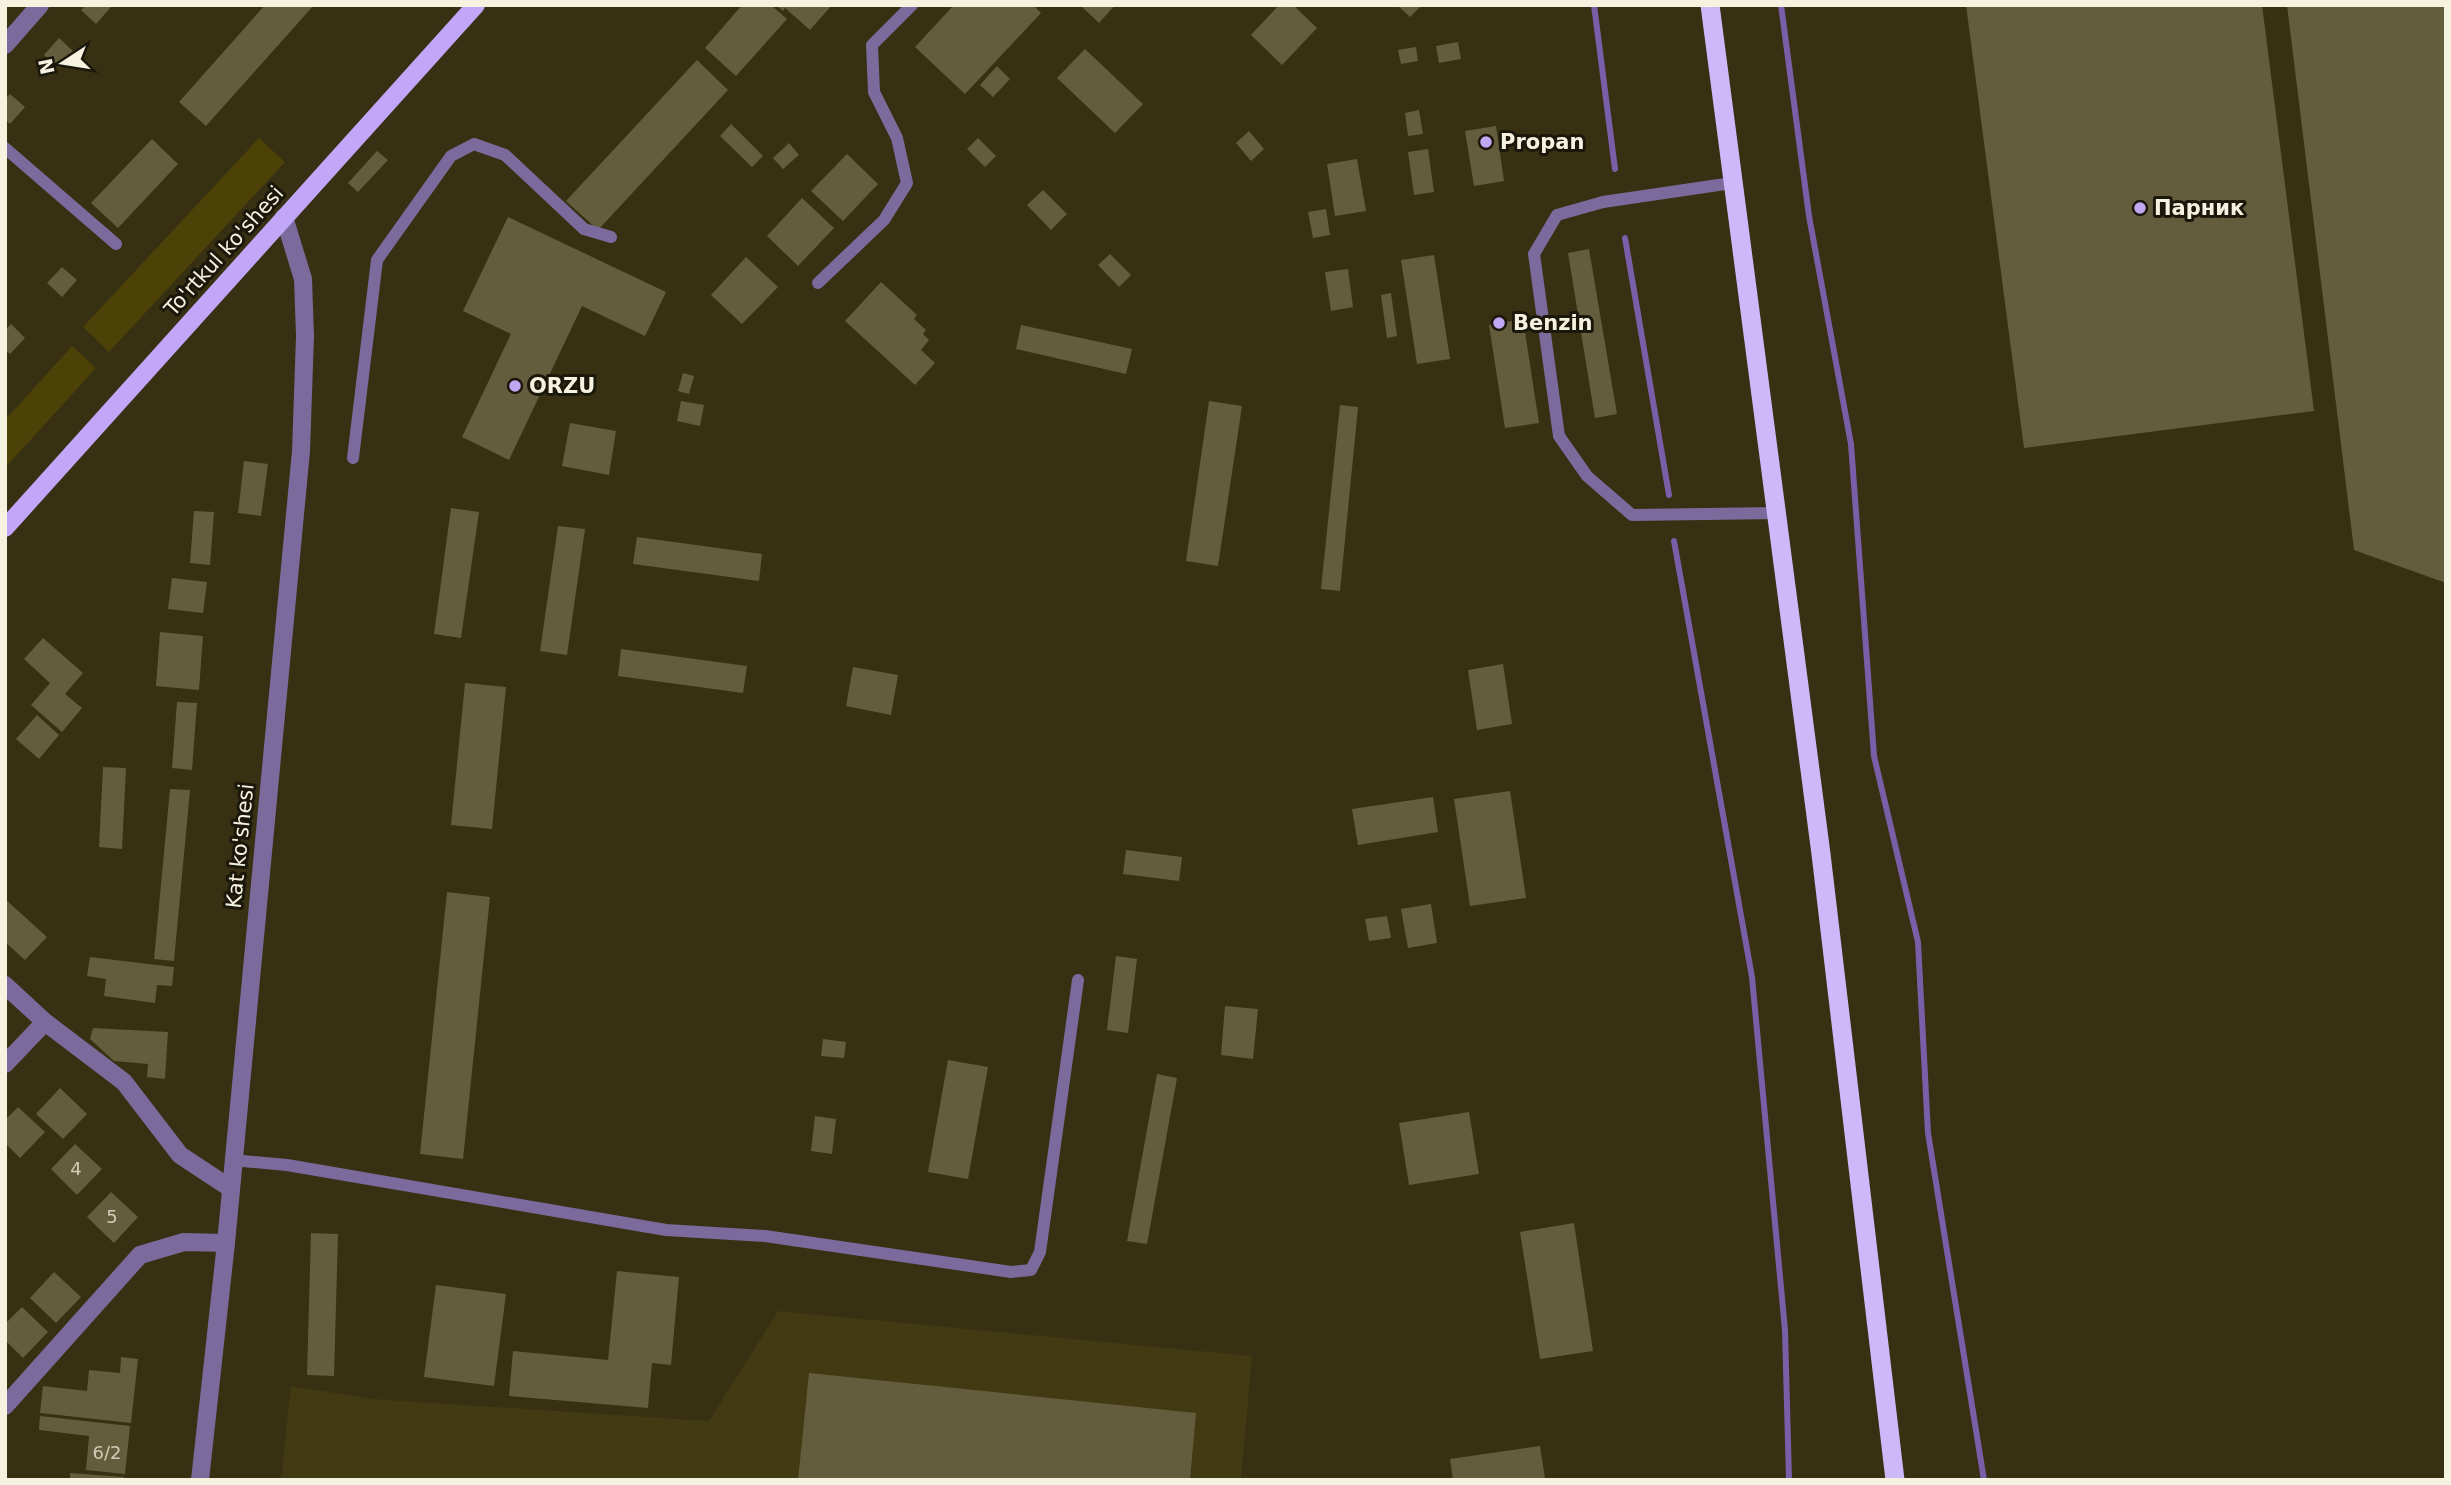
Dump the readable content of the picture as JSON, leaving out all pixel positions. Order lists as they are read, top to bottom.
{
  "streets": {
    "main road": ["To'rtkul ko'shesi"],
    "street": ["Kat ko'shesi"]
  },
  "crossings": [
    ["To'rtkul ko'shesi", "Kat ko'shesi"]
  ],
  "places": [
    "Propan",
    "Парник",
    "Benzin",
    "ORZU"
  ],
  "house_numbers": ["4", "5", "6/2"],
  "north": "left"
}
